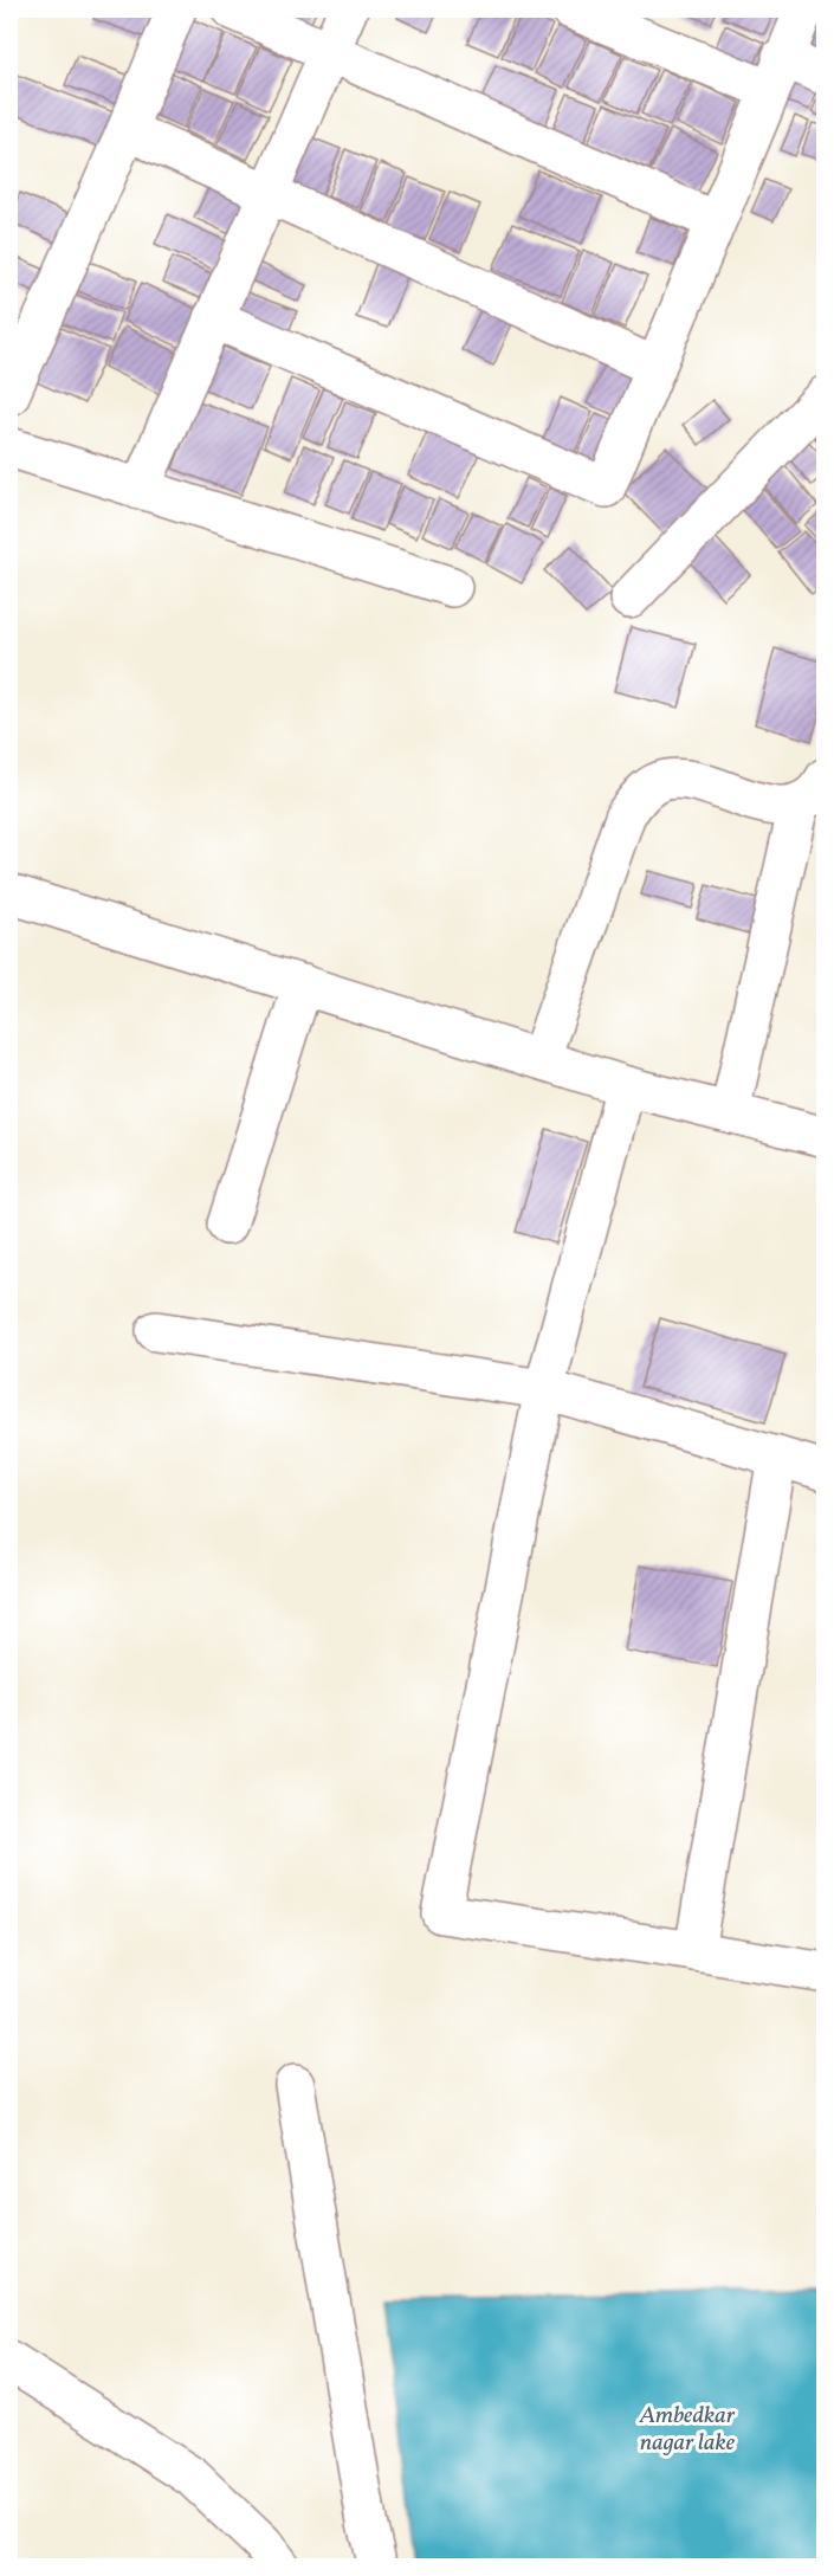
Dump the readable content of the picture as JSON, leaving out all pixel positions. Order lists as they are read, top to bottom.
{
  "water": ["Ambedkar nagar lake"]
}
